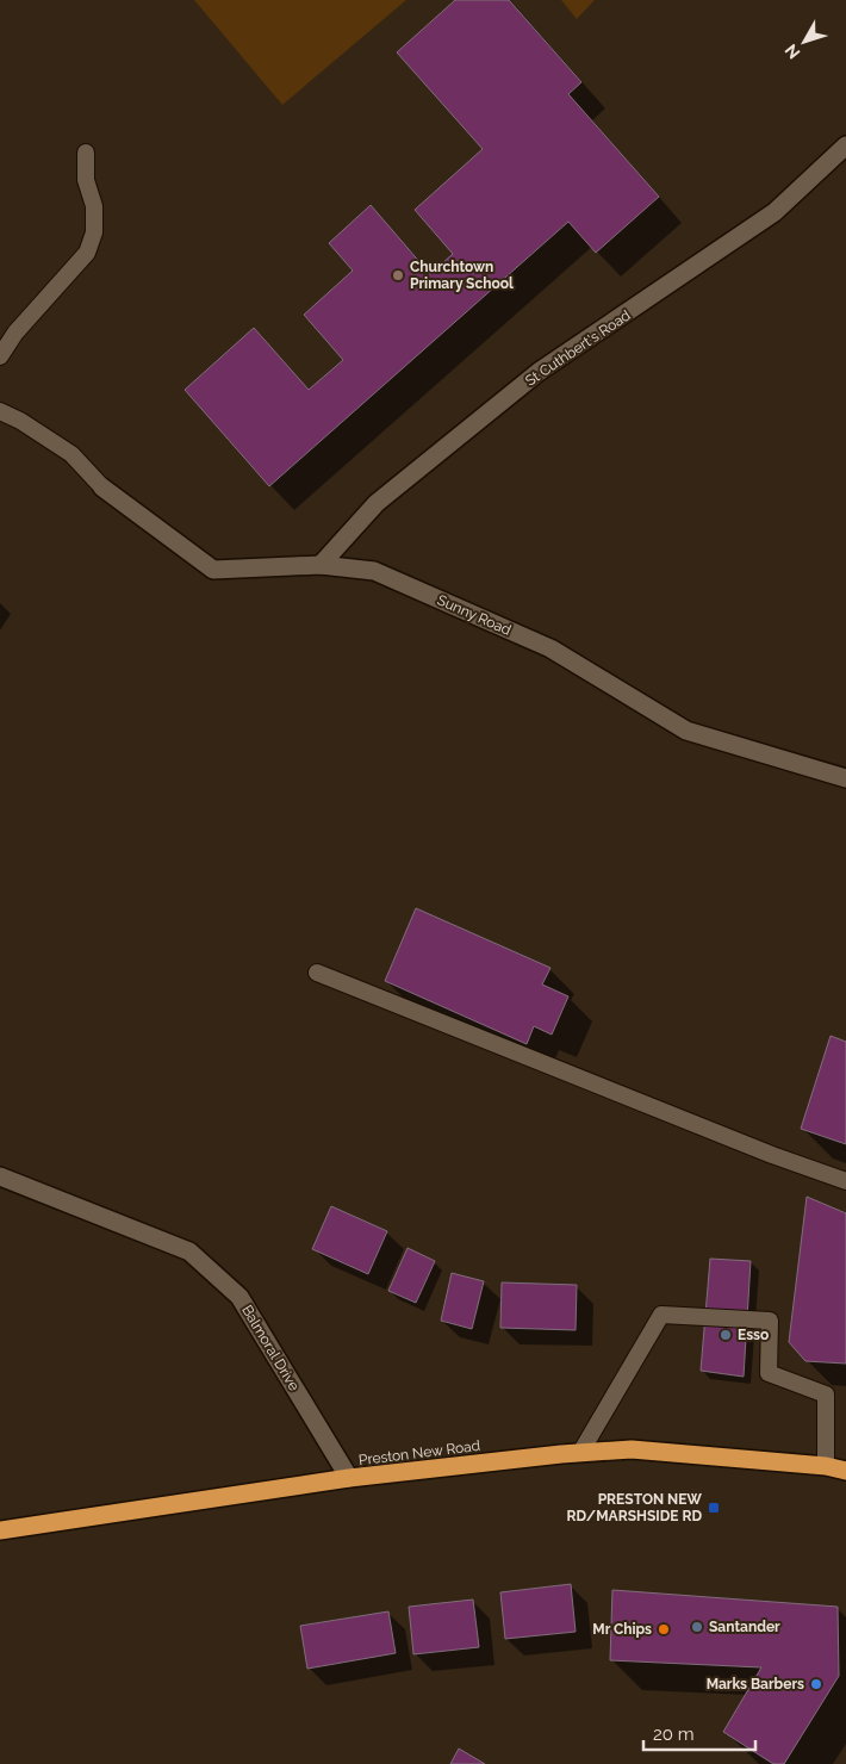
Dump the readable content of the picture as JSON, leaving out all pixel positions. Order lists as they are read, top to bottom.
{
  "streets": {
    "highway": ["Preston New Road"],
    "street": ["St Cuthbert's Road", "Sunny Road", "Balmoral Drive"]
  },
  "crossings": [
    ["St Cuthbert's Road", "Sunny Road"],
    ["Balmoral Drive", "Preston New Road"]
  ],
  "places": {
    "other": [
      "Churchtown Primary School",
      "Esso",
      "Santander",
      "Mr Chips",
      "Marks Barbers"
    ],
    "transit": ["PRESTON NEW RD/MARSHSIDE RD"]
  },
  "scale_bar": "20 m",
  "north": "bottom left"
}
